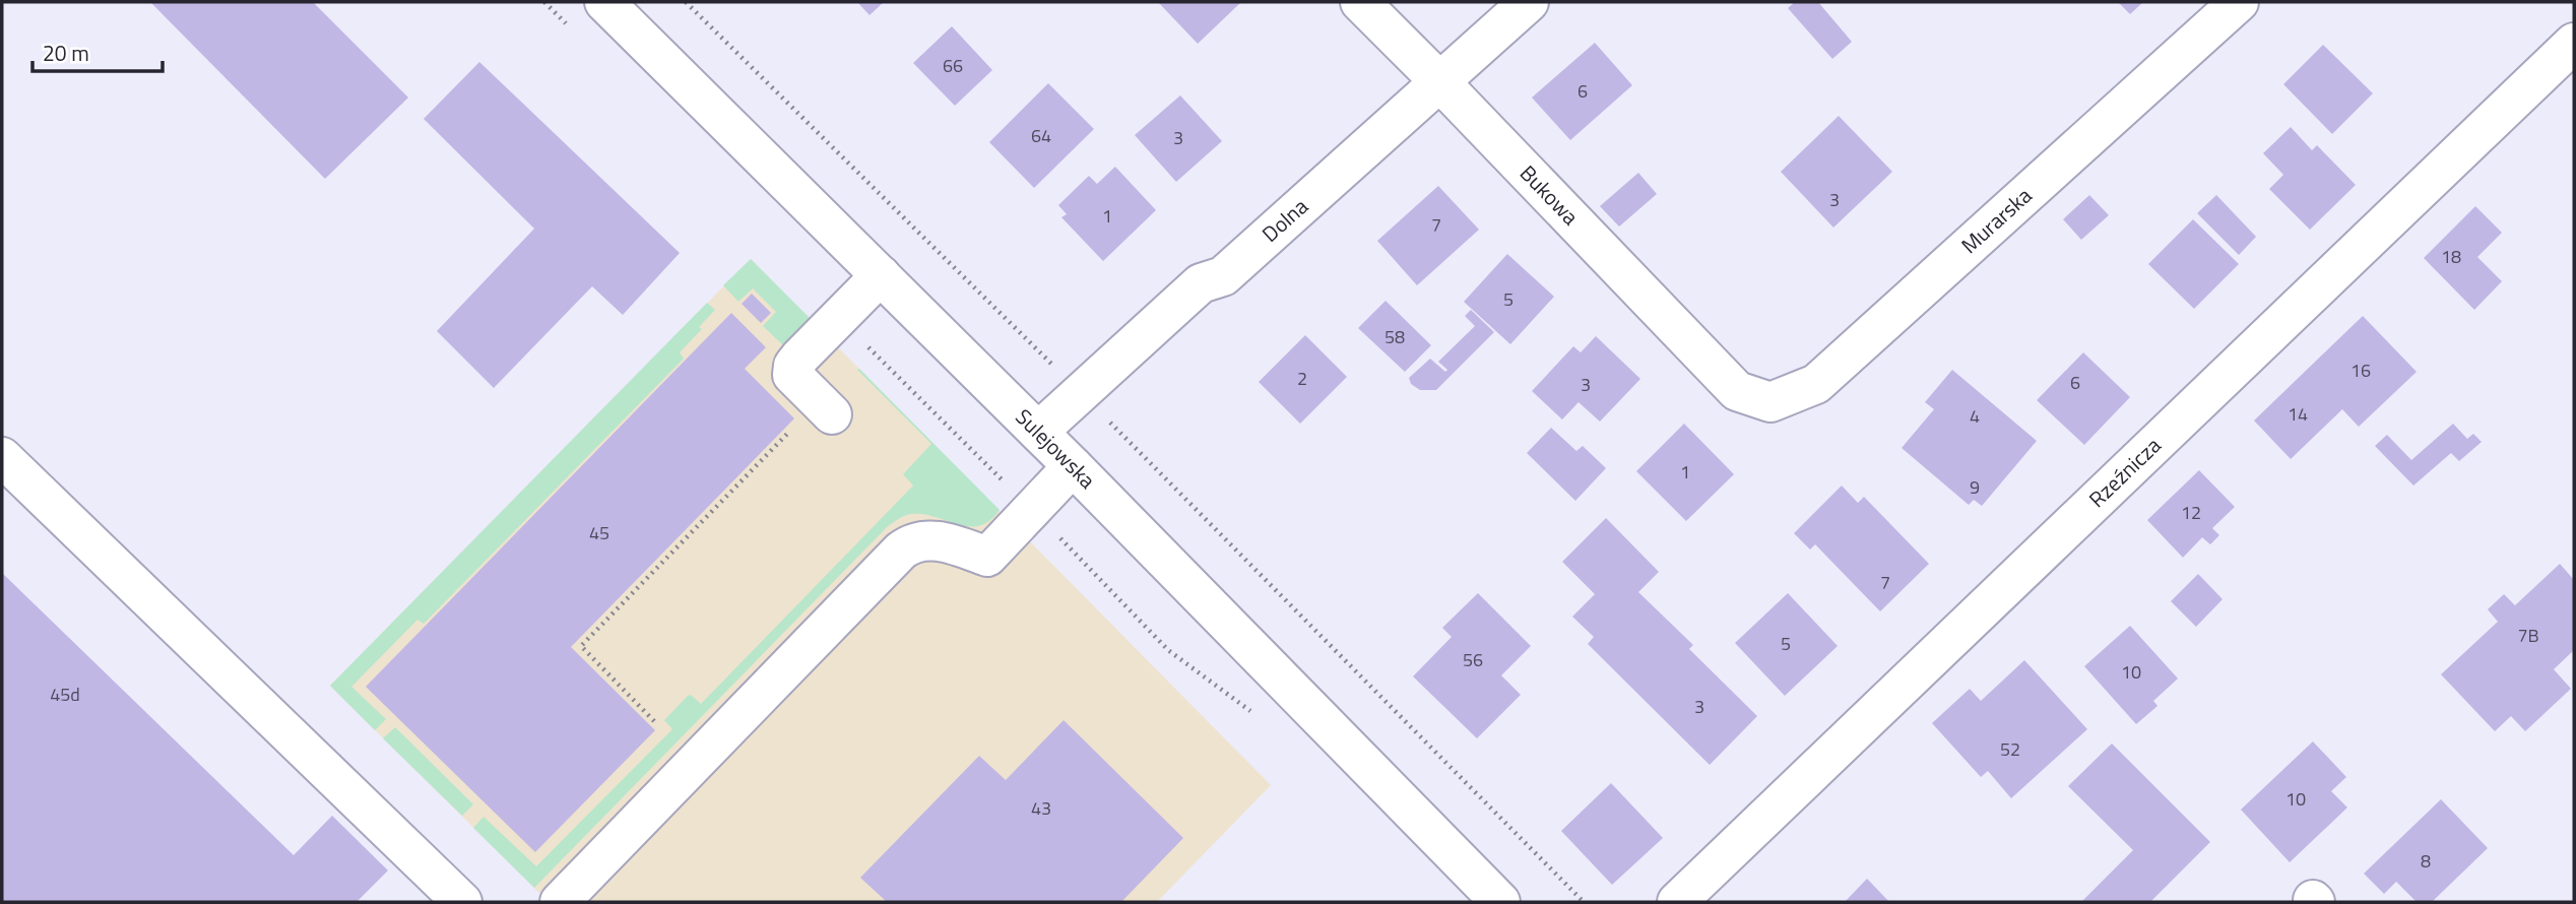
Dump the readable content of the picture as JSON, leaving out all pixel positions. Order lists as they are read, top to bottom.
{
  "streets": {
    "street": [
      "Bukowa",
      "Dolna",
      "Murarska",
      "Sulejowska",
      "Rzeźnicza"
    ]
  },
  "crossings": [
    ["Bukowa", "Dolna"],
    ["Bukowa", "Murarska"],
    ["Dolna", "Sulejowska"]
  ],
  "house_numbers": [
    "66",
    "6",
    "64",
    "3",
    "3",
    "1",
    "7",
    "18",
    "5",
    "58",
    "16",
    "2",
    "6",
    "3",
    "14",
    "4",
    "1",
    "9",
    "12",
    "45",
    "7",
    "7B",
    "5",
    "56",
    "10",
    "45d",
    "3",
    "52",
    "10",
    "43",
    "8"
  ],
  "scale_bar": "20 m"
}
